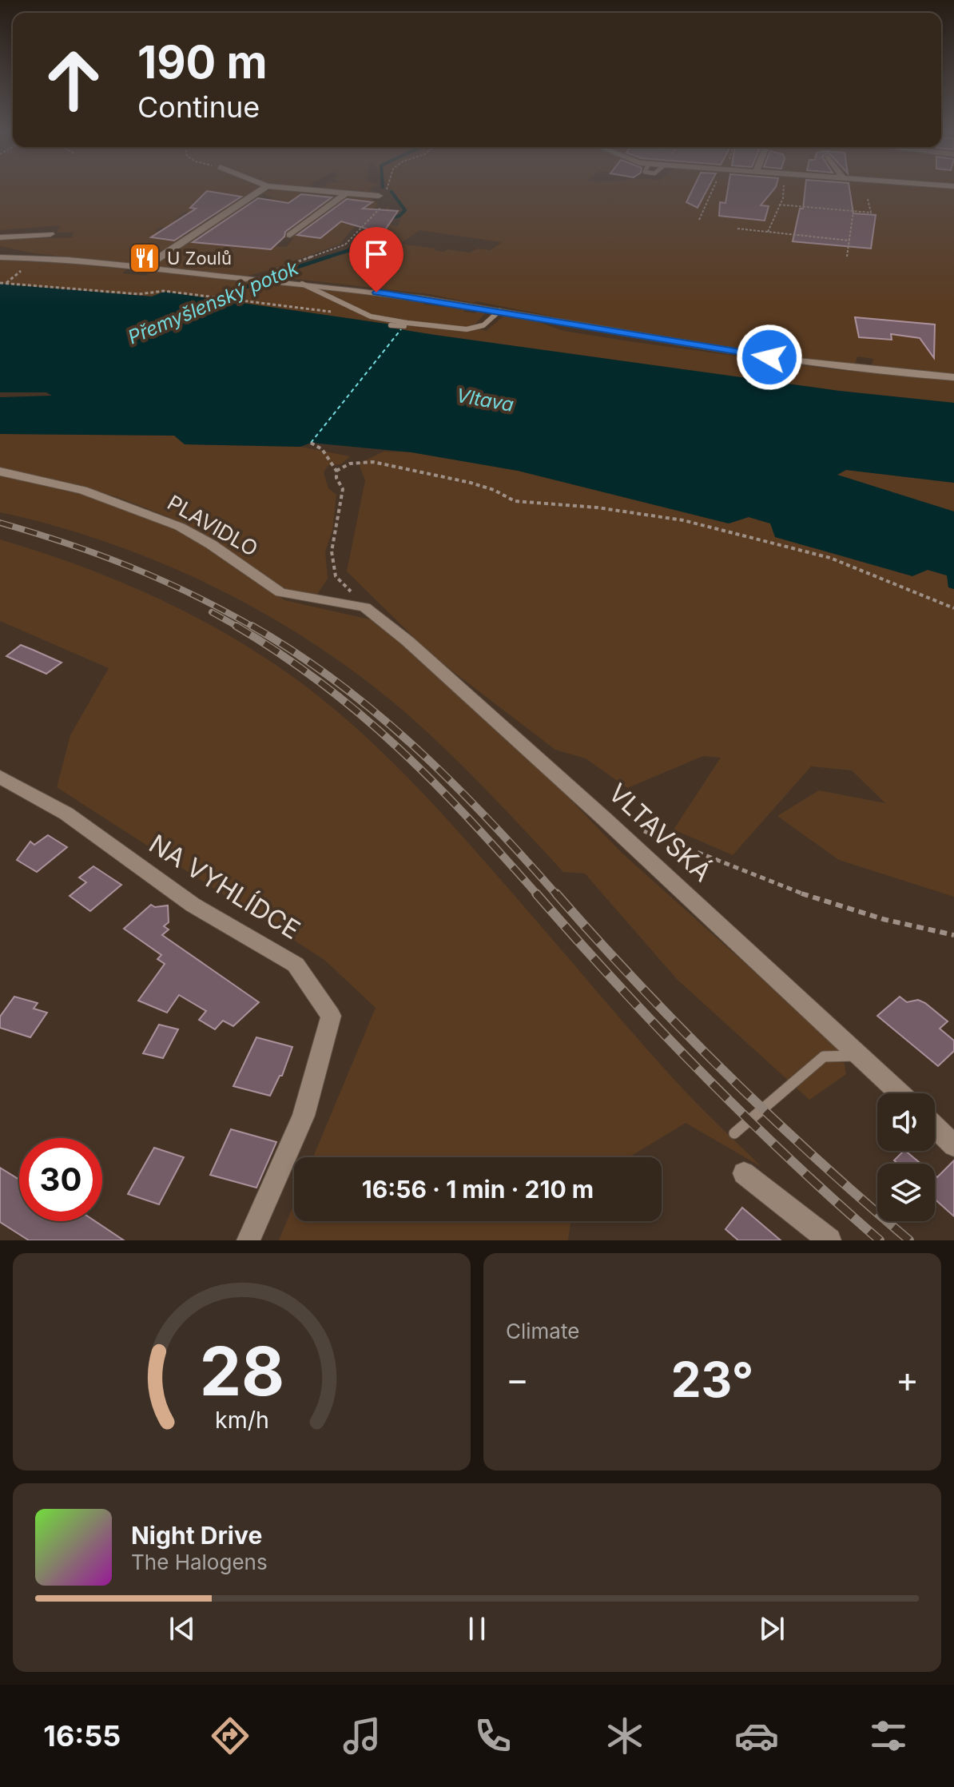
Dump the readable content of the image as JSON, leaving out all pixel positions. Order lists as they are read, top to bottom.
{
  "streets": {
    "street": ["PLAVIDLO", "VLTAVSKÁ", "NA VYHLÍDCE"]
  },
  "crossings": [
    ["PLAVIDLO", "VLTAVSKÁ"]
  ],
  "water": ["Přemyšlenský potok", "Vltava"],
  "places": {
    "restaurant": ["U Zoulů"]
  },
  "page": {
    "turn": ["190 m", "Continue"],
    "limit": "30",
    "trip": "16:56 · 1 min · 210 m",
    "tile": "Climate",
    "heat": ["−", "23°", "+"],
    "song": ["Night Drive", "The Halogens"],
    "tabs": "16:55",
    "gauge": ["28", "km/h"]
  }
}
